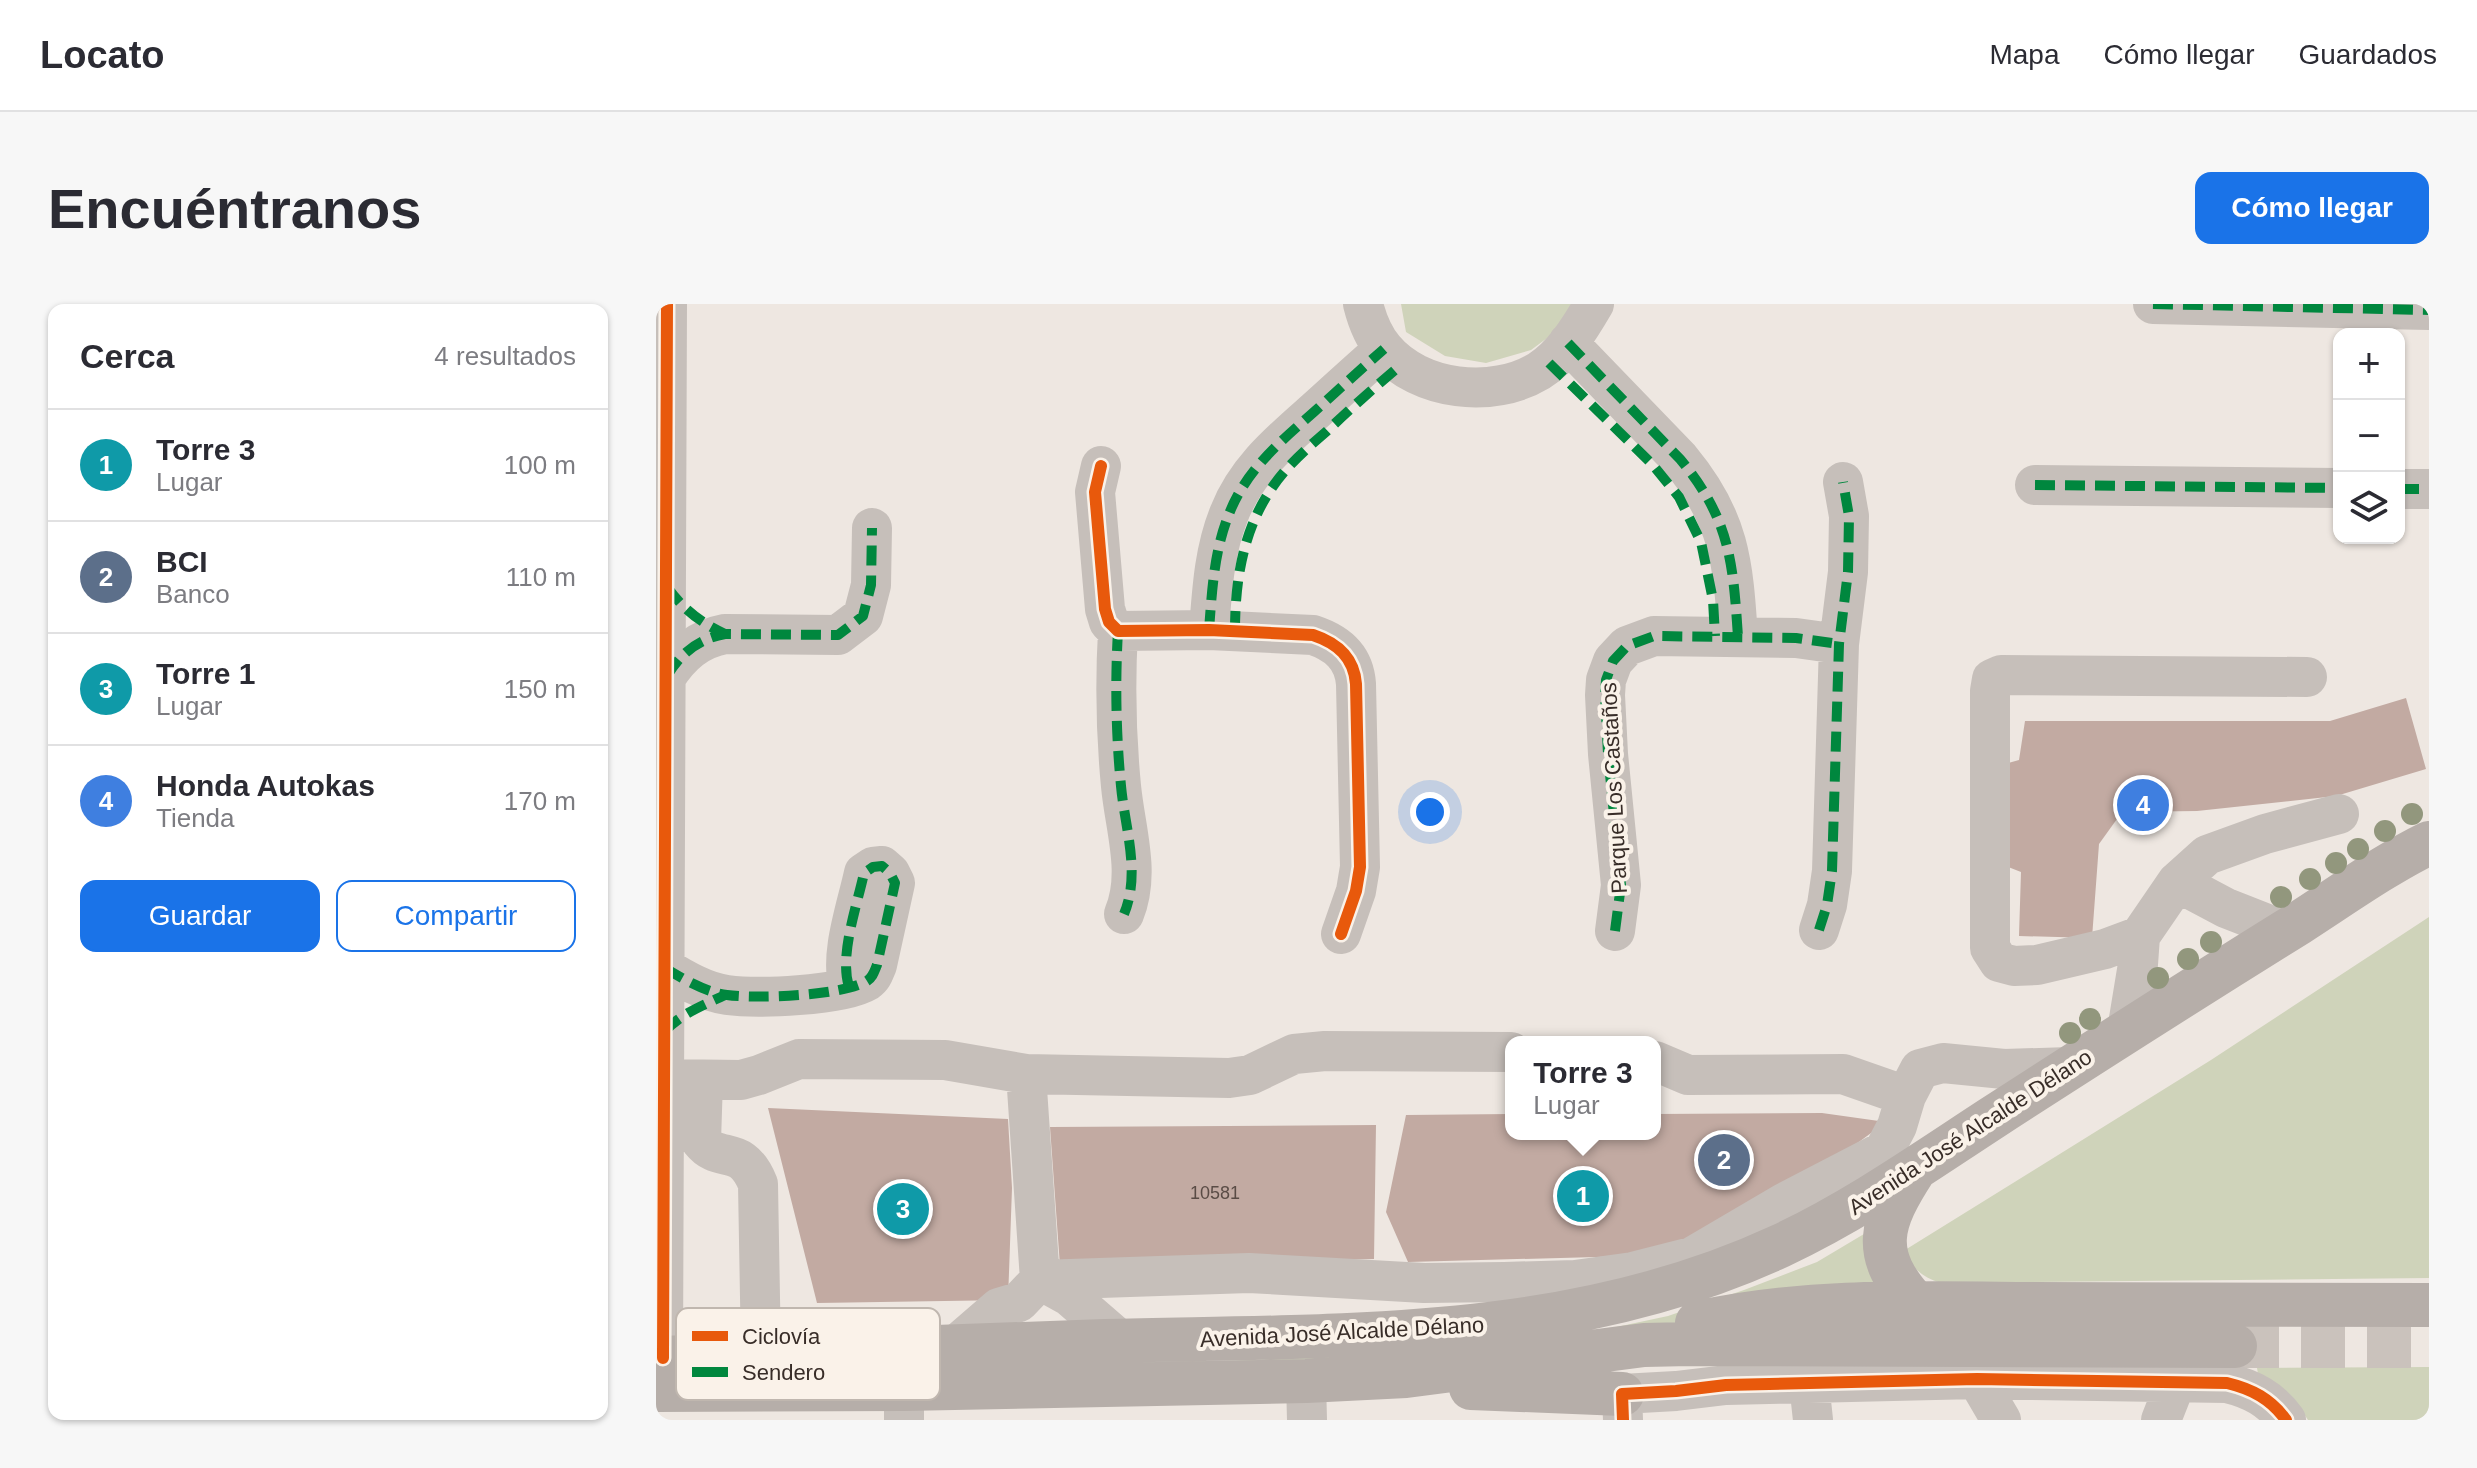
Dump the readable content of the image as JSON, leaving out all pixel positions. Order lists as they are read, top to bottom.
{
  "streets": {
    "main road": ["Avenida José Alcalde Délano"],
    "street": ["Parque Los Castaños"]
  },
  "house_numbers": ["10581"],
  "legend": ["Ciclovía", "Sendero"],
  "page": {
    "header": "Locato",
    "nav": ["Mapa", "Cómo llegar", "Guardados"],
    "buttons": [
      "Cómo llegar",
      ["Guardar", "Compartir"]
    ],
    "title": "Encuéntranos",
    "heading": ["Cerca", "4 resultados"],
    "map_buttons": ["+", "−"],
    "list": [
      {
        "mark": "1",
        "name": "Torre 3",
        "note": "Lugar",
        "value": "100 m"
      },
      {
        "mark": "2",
        "name": "BCI",
        "note": "Banco",
        "value": "110 m"
      },
      {
        "mark": "3",
        "name": "Torre 1",
        "note": "Lugar",
        "value": "150 m"
      },
      {
        "mark": "4",
        "name": "Honda Autokas",
        "note": "Tienda",
        "value": "170 m"
      }
    ],
    "pins": [
      "4",
      "2",
      "1",
      "3"
    ],
    "popup": ["Torre 3", "Lugar"]
  }
}
